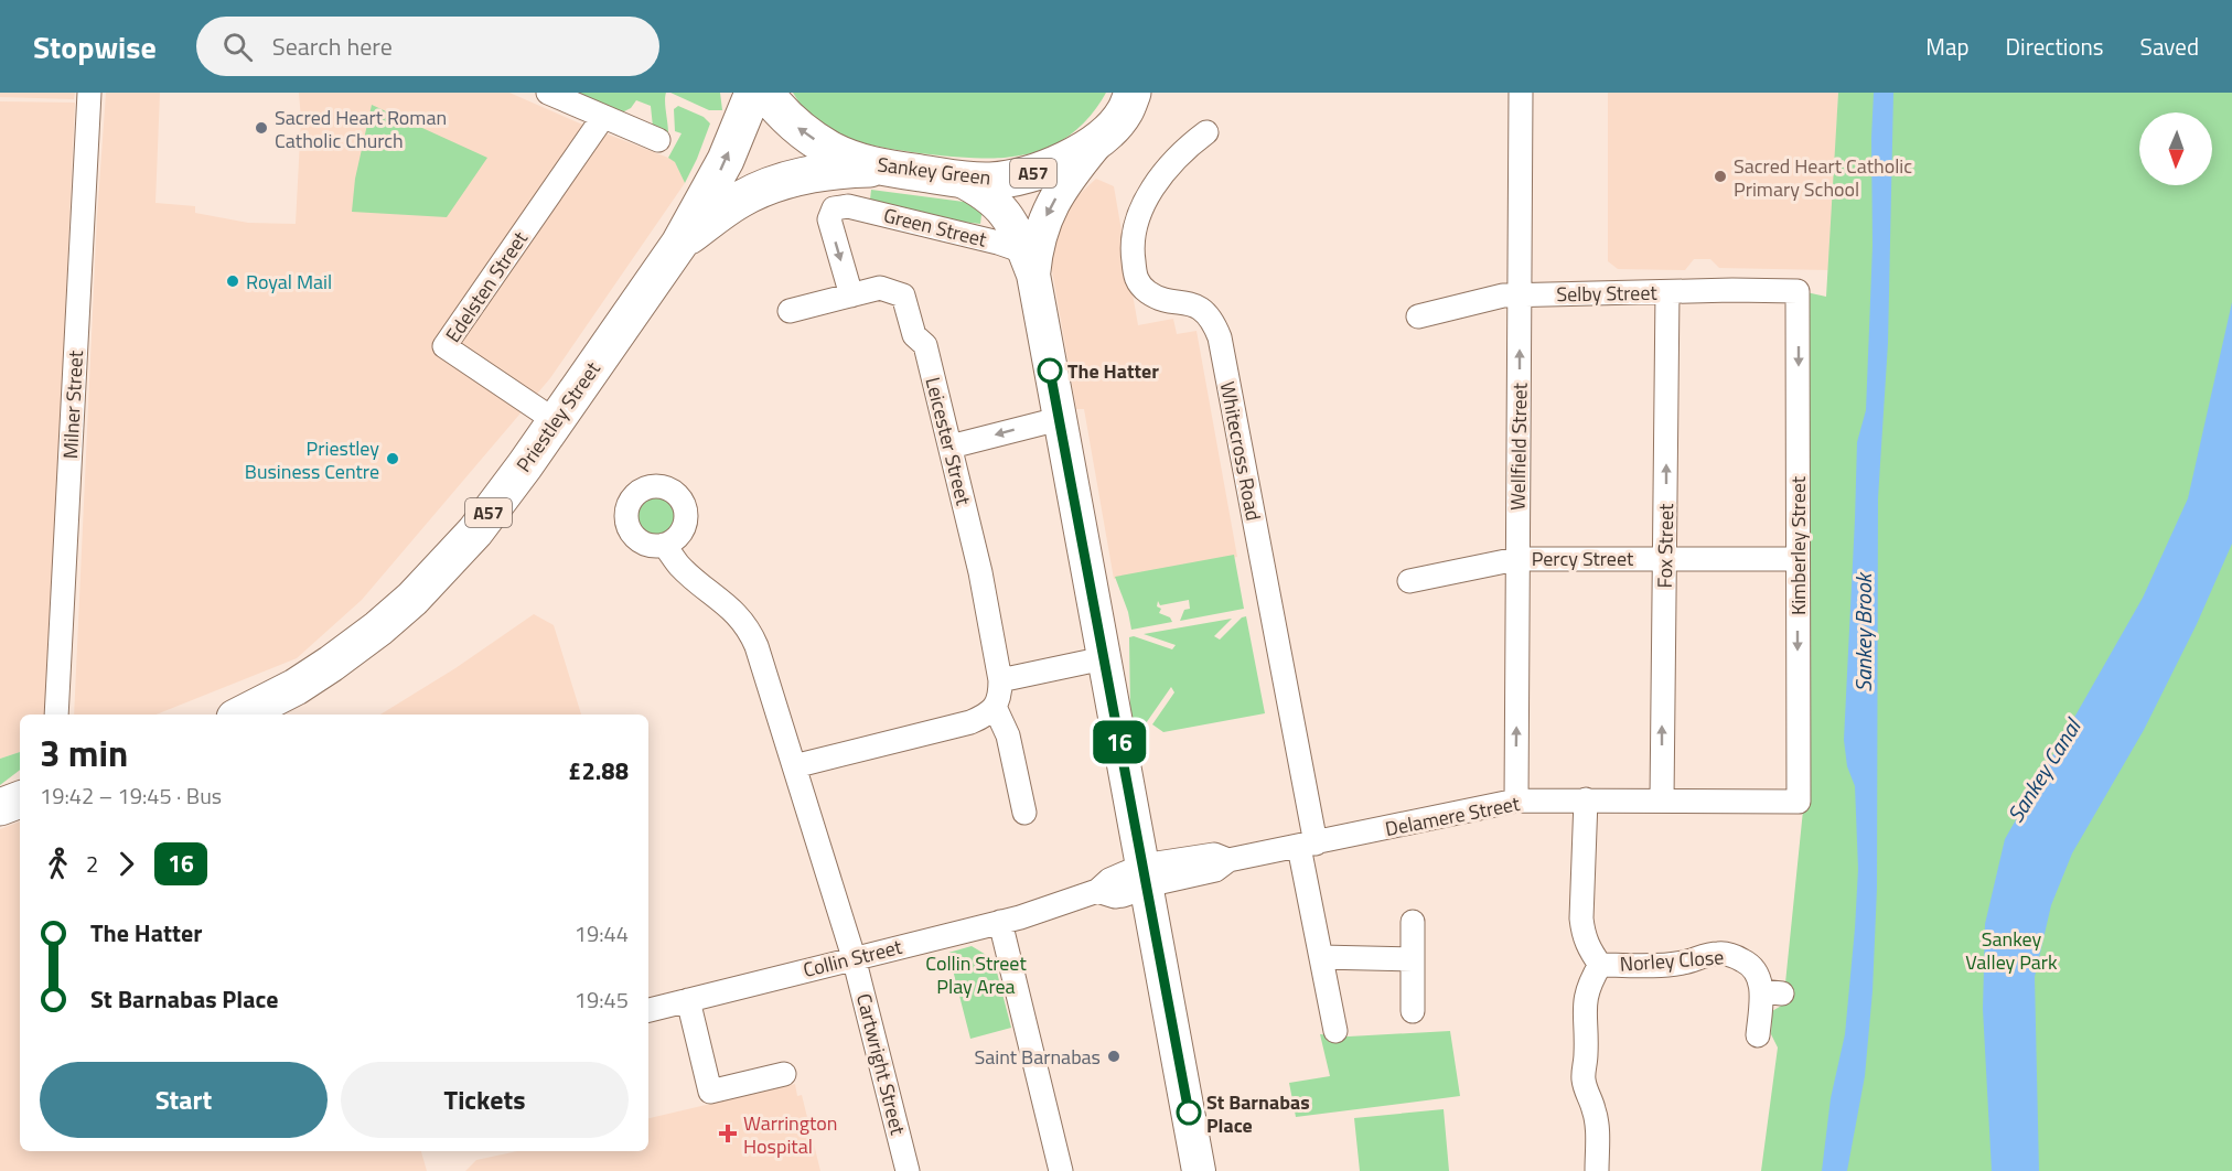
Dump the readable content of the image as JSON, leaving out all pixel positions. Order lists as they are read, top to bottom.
{
  "streets": {
    "highway": ["Sankey Green", "A57", "Priestley Street"],
    "street": [
      "Green Street",
      "Edelsten Street",
      "Selby Street",
      "Milner Street",
      "Leicester Street",
      "Wellfield Street",
      "Whitecross Road",
      "Fox Street",
      "Kimberley Street",
      "Percy Street",
      "Delamere Street",
      "Collin Street",
      "Norley Close",
      "Cartwright Street"
    ]
  },
  "crossings": [
    ["Sankey Green", "Priestley Street"],
    ["Green Street", "Leicester Street"],
    ["Edelsten Street", "Priestley Street"],
    ["Selby Street", "Wellfield Street"],
    ["Selby Street", "Fox Street"],
    ["Selby Street", "Kimberley Street"],
    ["Wellfield Street", "Percy Street"],
    ["Wellfield Street", "Delamere Street"],
    ["Whitecross Road", "Delamere Street"],
    ["Fox Street", "Percy Street"],
    ["Fox Street", "Delamere Street"],
    ["Kimberley Street", "Percy Street"],
    ["Kimberley Street", "Delamere Street"],
    ["Delamere Street", "Collin Street"],
    ["Delamere Street", "Norley Close"],
    ["Collin Street", "Cartwright Street"]
  ],
  "one_way": ["Wellfield Street", "Fox Street", "Kimberley Street"],
  "water": ["Sankey Brook", "Sankey Canal"],
  "parks": ["Sankey Valley Park", "Collin Street Play Area"],
  "places": {
    "other": [
      "Sacred Heart Roman Catholic Church",
      "Sacred Heart Catholic Primary School",
      "Royal Mail",
      "The Hatter",
      "Priestley Business Centre",
      "Saint Barnabas",
      "St Barnabas Place"
    ],
    "health": ["Warrington Hospital"]
  },
  "lines": ["bus line 16"],
  "north": "bottom",
  "page": {
    "header": "Stopwise",
    "search": "Search here",
    "nav": ["Map", "Directions", "Saved"],
    "on_map": "16",
    "heading": ["3 min", "19:42 – 19:45 · Bus", "£2.88"],
    "legs": ["2", "16"],
    "list": [
      {
        "name": "The Hatter",
        "value": "19:44"
      },
      {
        "name": "St Barnabas Place",
        "value": "19:45"
      }
    ],
    "buttons": ["Start", "Tickets"]
  }
}
